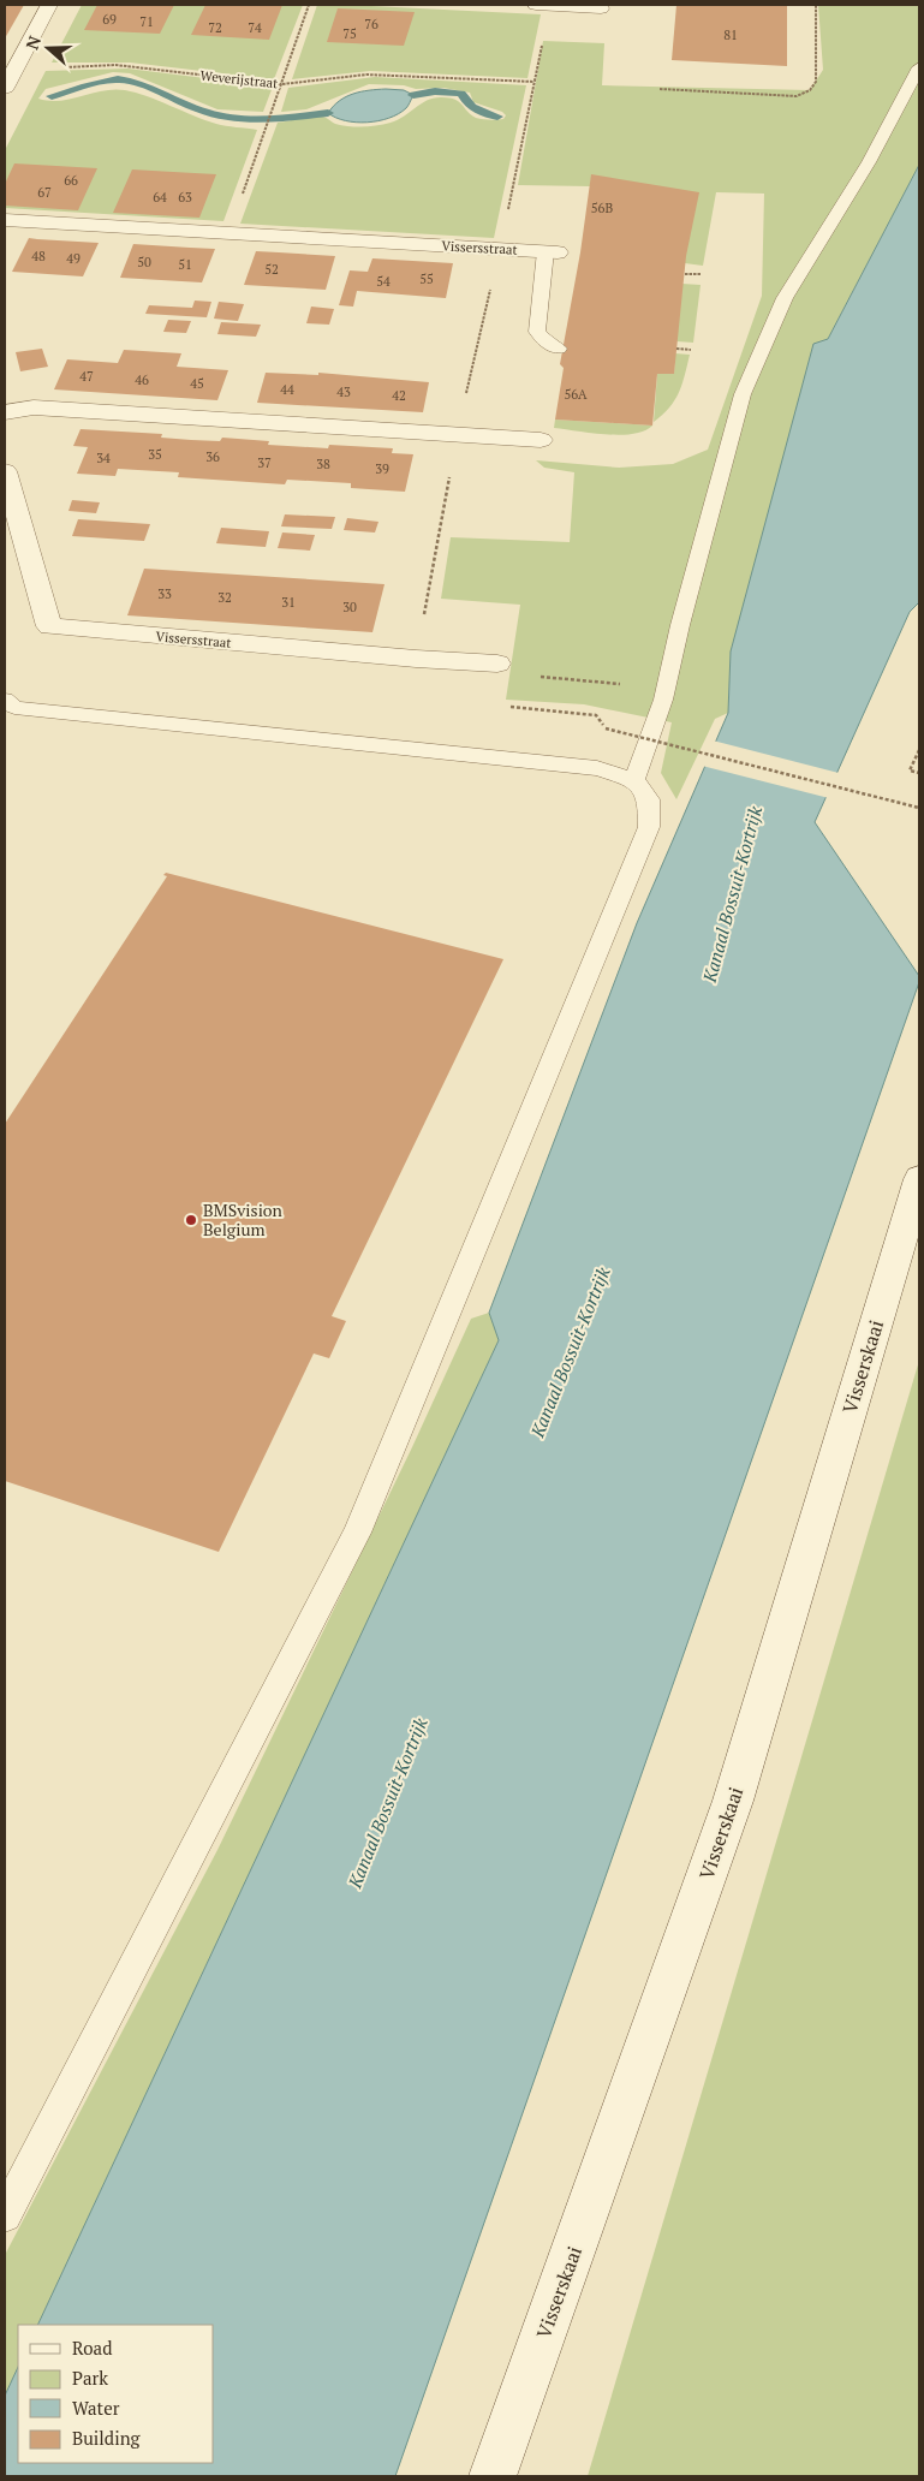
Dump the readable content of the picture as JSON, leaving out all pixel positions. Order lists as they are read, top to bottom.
{
  "streets": {
    "street": ["Vissersstraat", "Visserskaai"],
    "path": ["Weverijstraat"]
  },
  "water": ["Kanaal Bossuit-Kortrijk"],
  "places": ["BMSvision Belgium"],
  "house_numbers": [
    "69",
    "71",
    "76",
    "72",
    "74",
    "75",
    "81",
    "66",
    "67",
    "64",
    "63",
    "56B",
    "48",
    "49",
    "50",
    "51",
    "52",
    "55",
    "54",
    "47",
    "46",
    "45",
    "44",
    "43",
    "56A",
    "42",
    "35",
    "36",
    "34",
    "37",
    "38",
    "39",
    "33",
    "32",
    "31",
    "30"
  ],
  "legend": [
    "Road",
    "Park",
    "Water",
    "Building"
  ],
  "north": "left"
}
